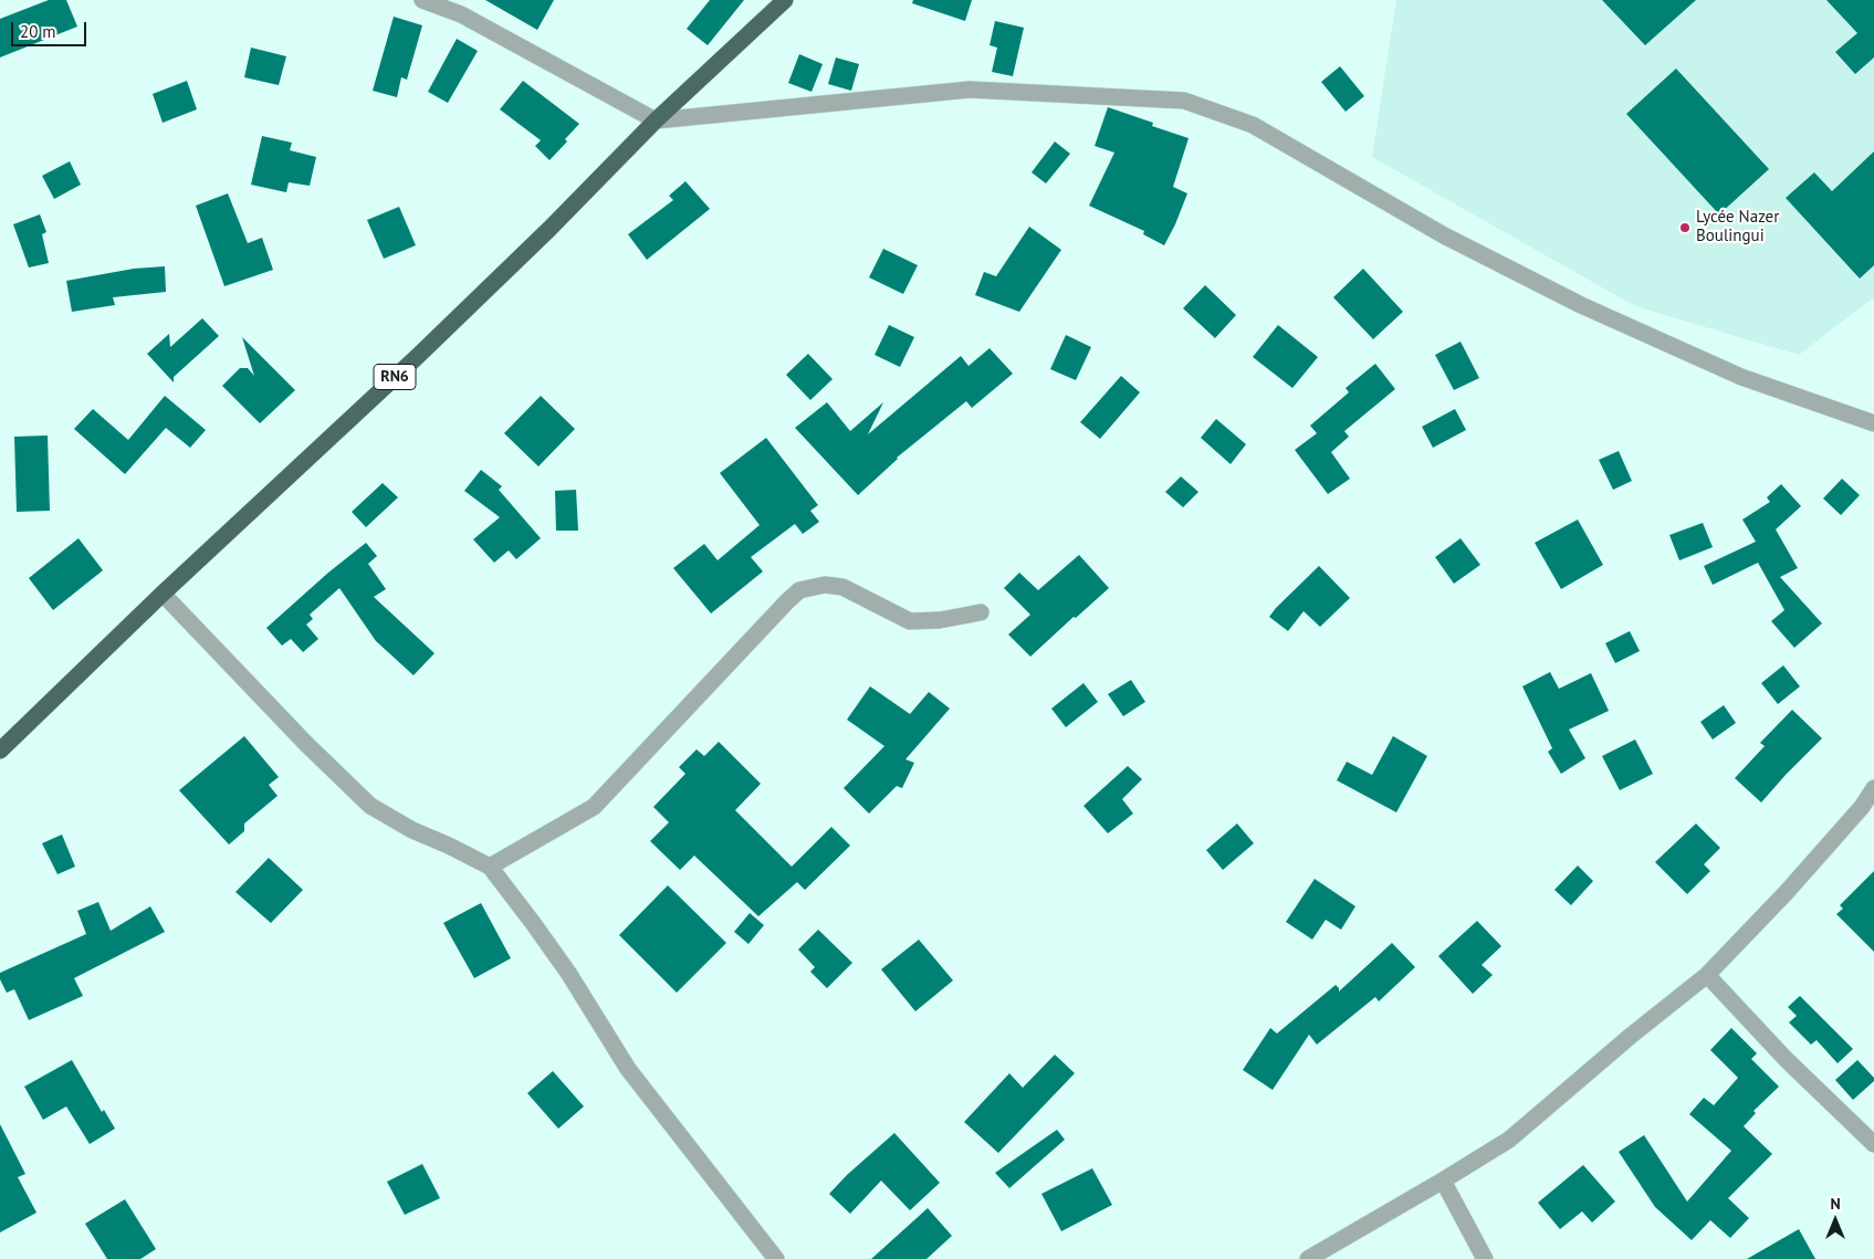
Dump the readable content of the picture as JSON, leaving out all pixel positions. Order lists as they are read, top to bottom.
{
  "streets": {
    "highway": ["RN6"]
  },
  "places": ["Lycée Nazer Boulingui"],
  "scale_bar": "20 m",
  "north": "top"
}
